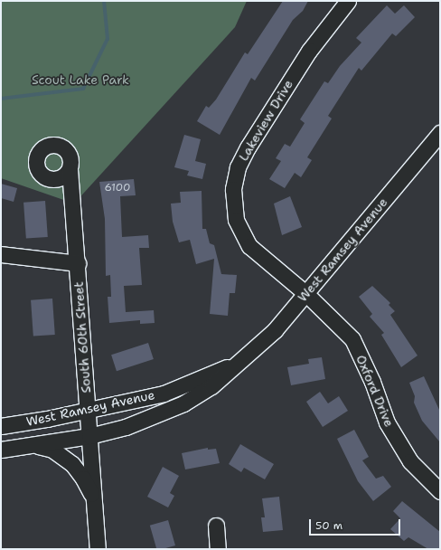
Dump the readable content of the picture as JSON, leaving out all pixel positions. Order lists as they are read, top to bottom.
{
  "streets": {
    "street": [
      "Lakeview Drive",
      "West Ramsey Avenue",
      "South 60th Street",
      "Oxford Drive"
    ]
  },
  "crossings": [
    ["Lakeview Drive", "West Ramsey Avenue"],
    ["Lakeview Drive", "Oxford Drive"],
    ["West Ramsey Avenue", "South 60th Street"],
    ["West Ramsey Avenue", "Oxford Drive"]
  ],
  "parks": ["Scout Lake Park"],
  "house_numbers": ["6100"],
  "scale_bar": "50 m"
}
